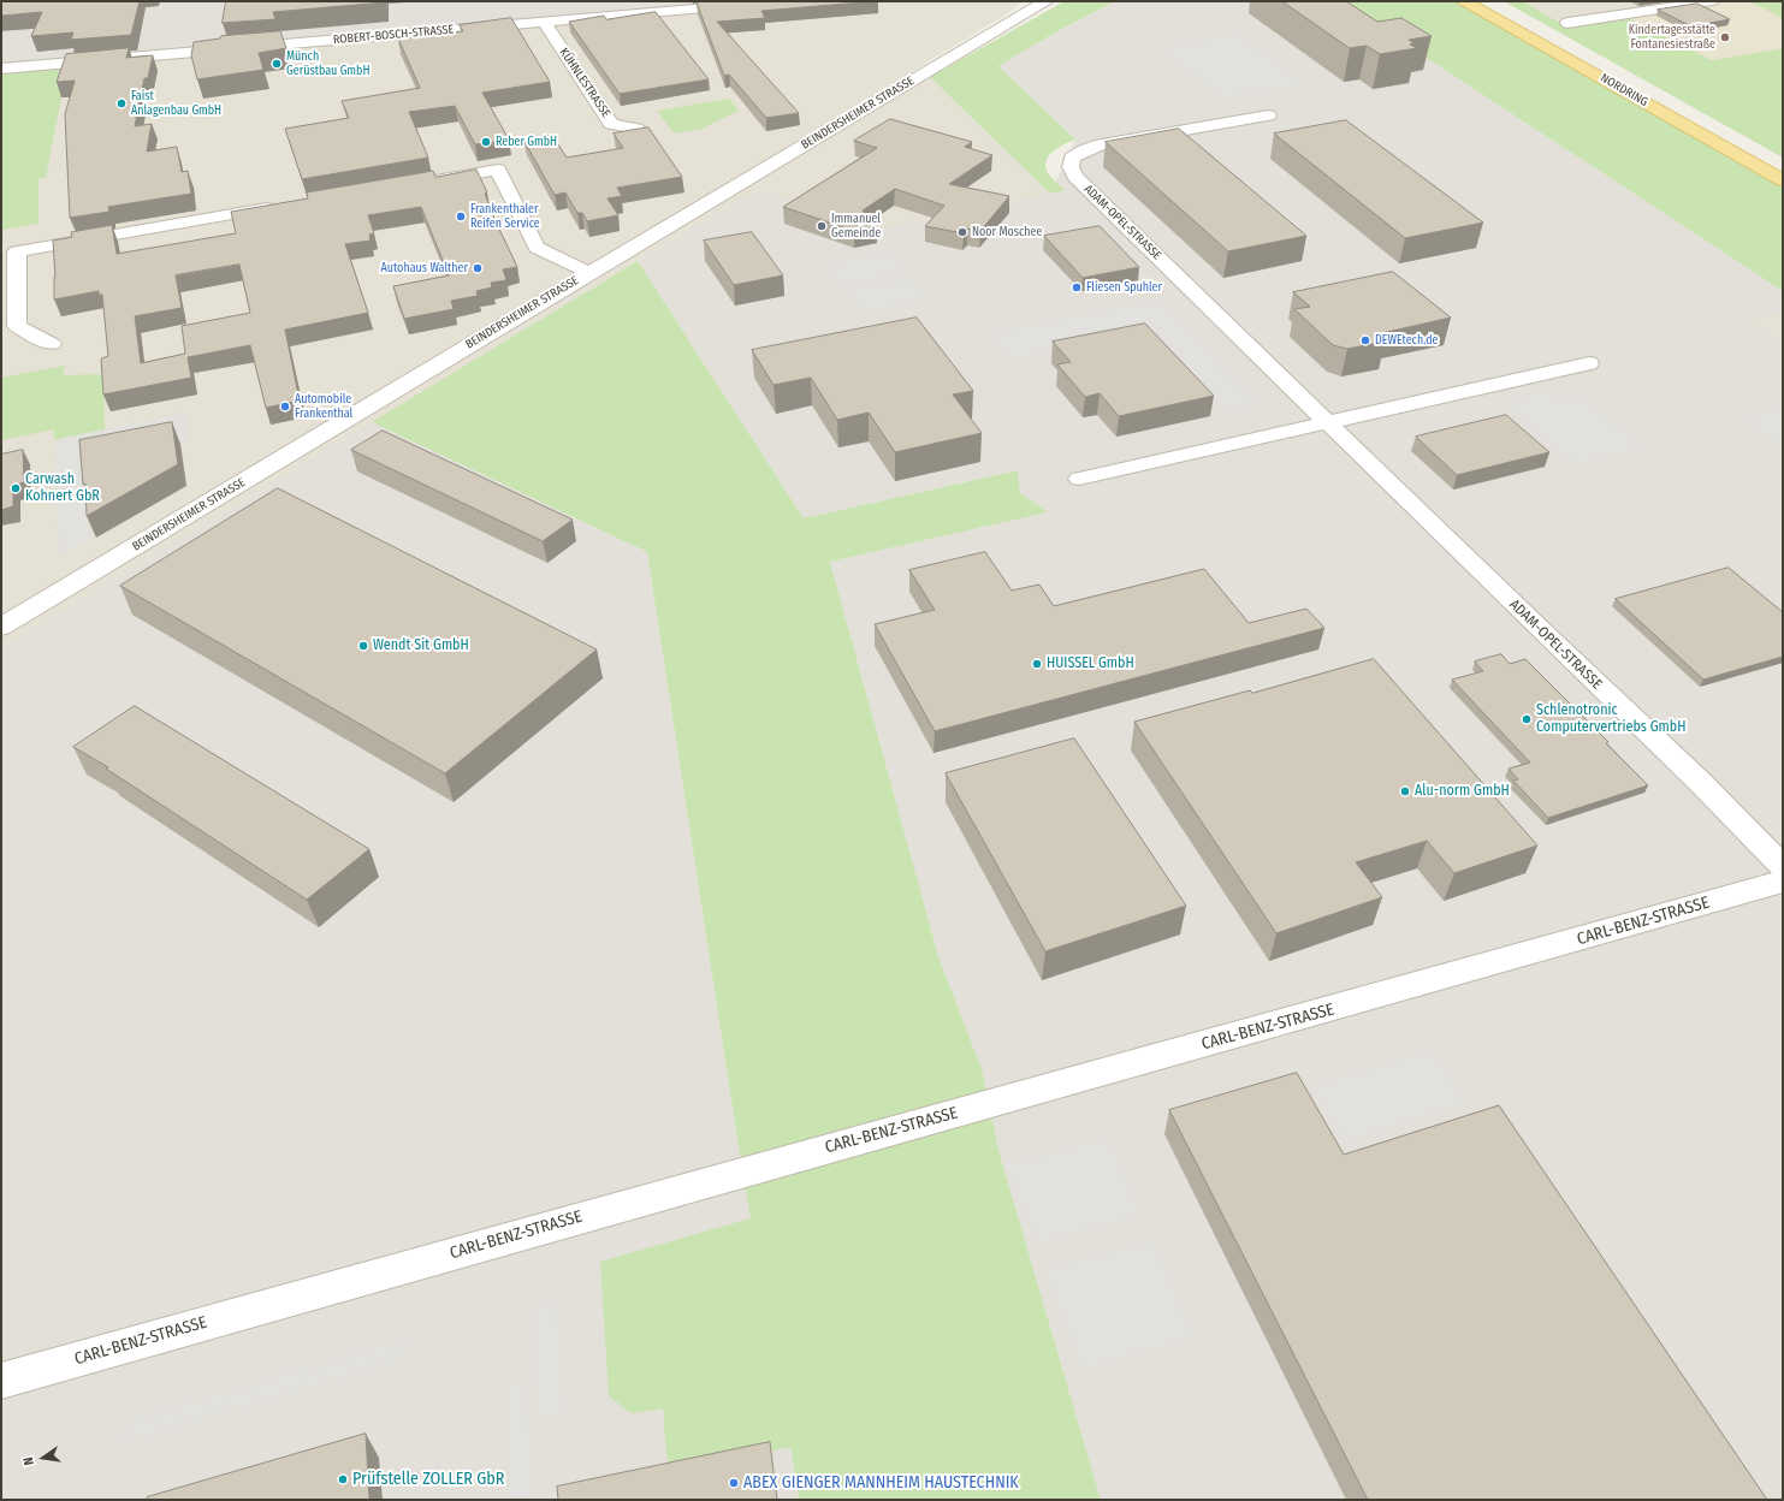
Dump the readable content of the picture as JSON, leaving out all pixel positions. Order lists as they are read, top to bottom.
{
  "streets": {
    "main road": ["NORDRING"],
    "street": [
      "ROBERT-BOSCH-STRASSE",
      "KÜHNLESTRASSE",
      "BEINDERSHEIMER STRASSE",
      "ADAM-OPEL-STRASSE",
      "CARL-BENZ-STRASSE"
    ]
  },
  "crossings": [
    ["ROBERT-BOSCH-STRASSE", "KÜHNLESTRASSE"]
  ],
  "places": [
    "Kindertagesstätte Fontanesiestraße",
    "Münch Gerüstbau GmbH",
    "Faist Anlagenbau GmbH",
    "Reber GmbH",
    "Frankenthaler Reifen Service",
    "Immanuel Gemeinde",
    "Noor Moschee",
    "Autohaus Walther",
    "Fliesen Spuhler",
    "DEWEtech.de",
    "Automobile Frankenthal",
    "Carwash Kohnert GbR",
    "Wendt Sit GmbH",
    "HUISSEL GmbH",
    "Schlenotronic Computervertriebs GmbH",
    "Alu-norm GmbH",
    "Prüfstelle ZOLLER GbR",
    "ABEX GIENGER MANNHEIM HAUSTECHNIK"
  ],
  "north": "left"
}
